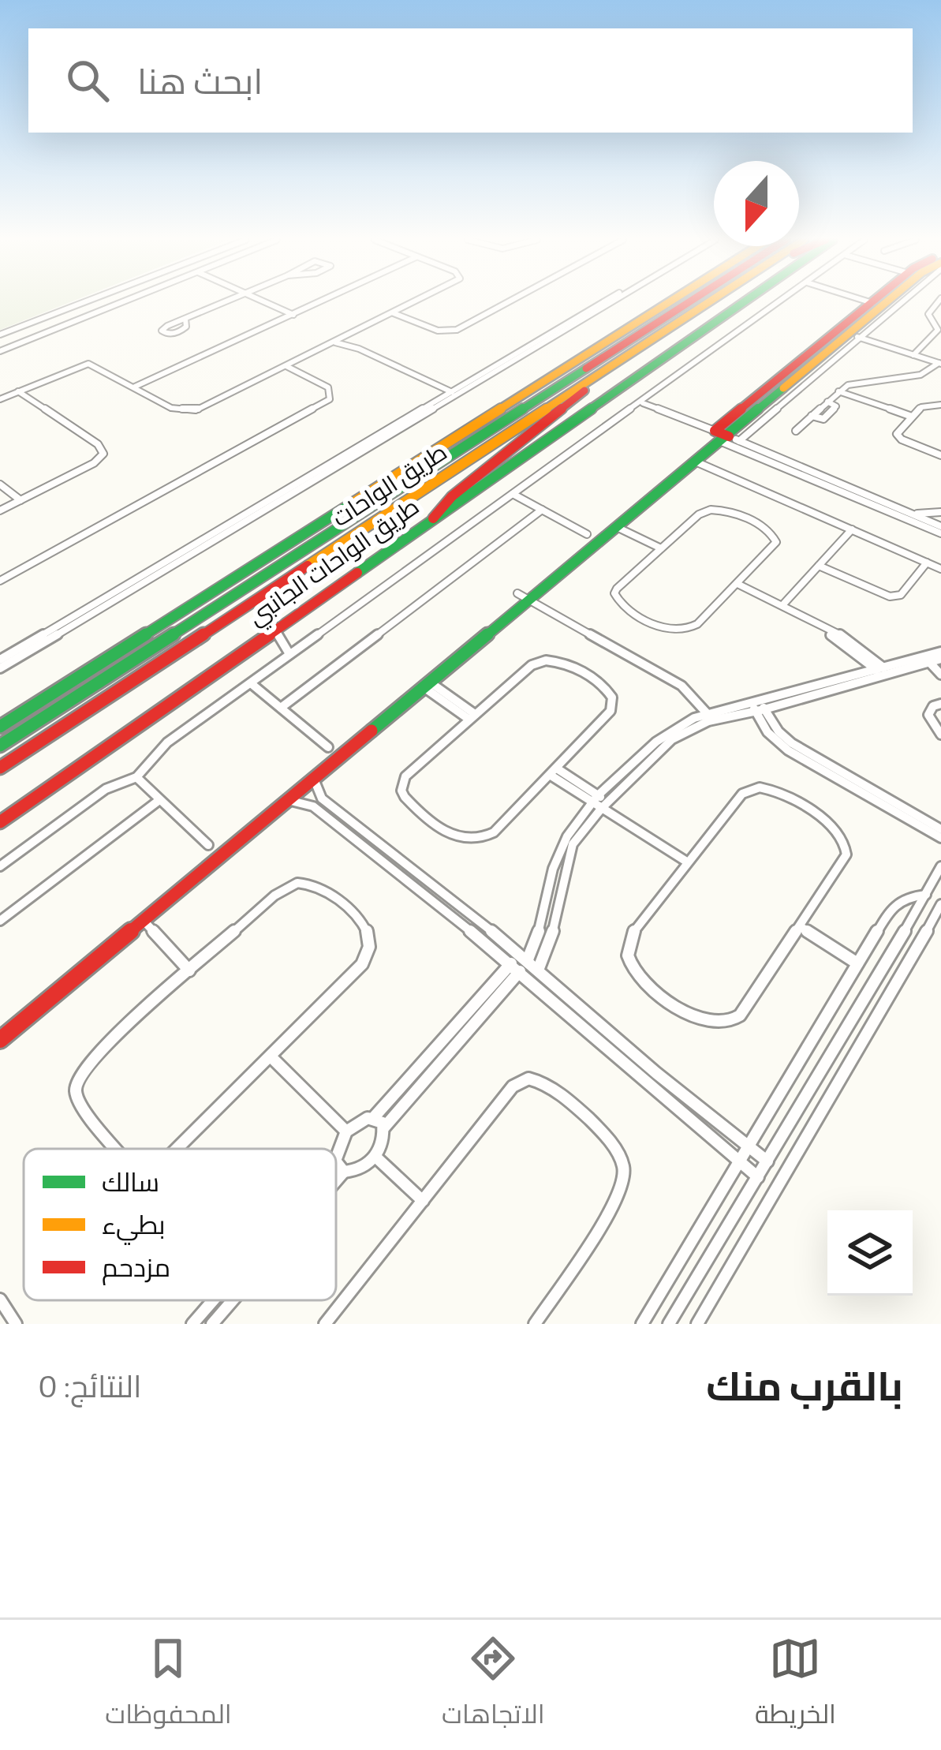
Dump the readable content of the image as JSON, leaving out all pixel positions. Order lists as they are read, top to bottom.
{
  "streets": {
    "main road": ["طريق الواحات", "طريق الواحات الجانبي"]
  },
  "legend": ["سالك", "بطيء", "مزدحم"],
  "north": "bottom",
  "page": {
    "search": "ابحث هنا",
    "heading": ["بالقرب منك", "النتائج: 0"],
    "nav": ["الخريطة", "الاتجاهات", "المحفوظات"]
  }
}
